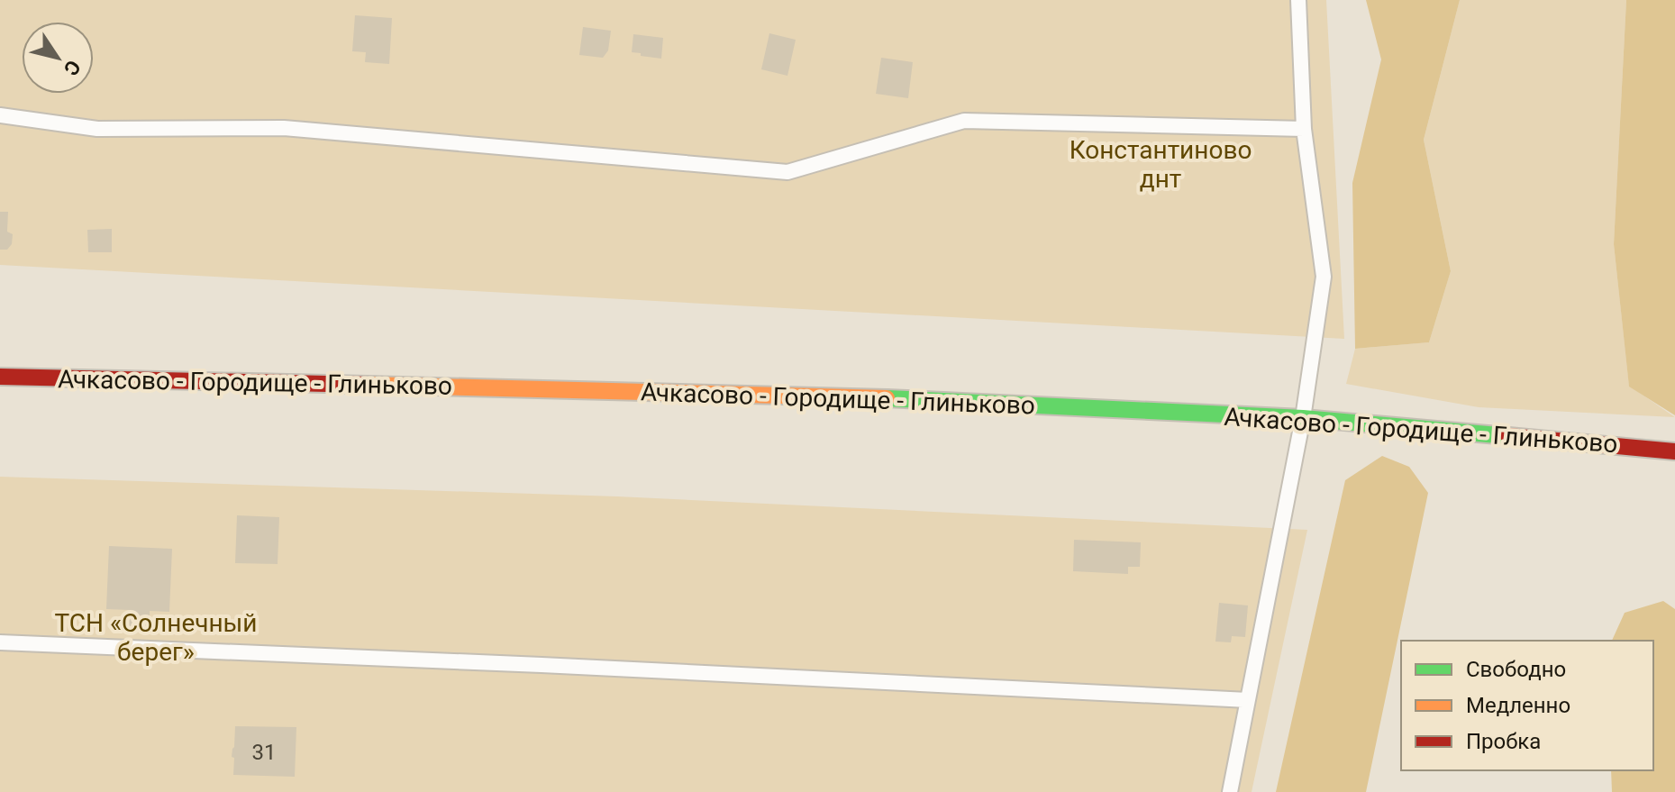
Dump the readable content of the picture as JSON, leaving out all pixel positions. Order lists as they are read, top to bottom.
{
  "streets": {
    "street": ["Ачкасово - Городище - Глиньково"]
  },
  "parks": ["Константиново днт", "ТСН «Солнечный берег»"],
  "house_numbers": ["31"],
  "legend": ["Свободно", "Медленно", "Пробка"],
  "north": "bottom right"
}
